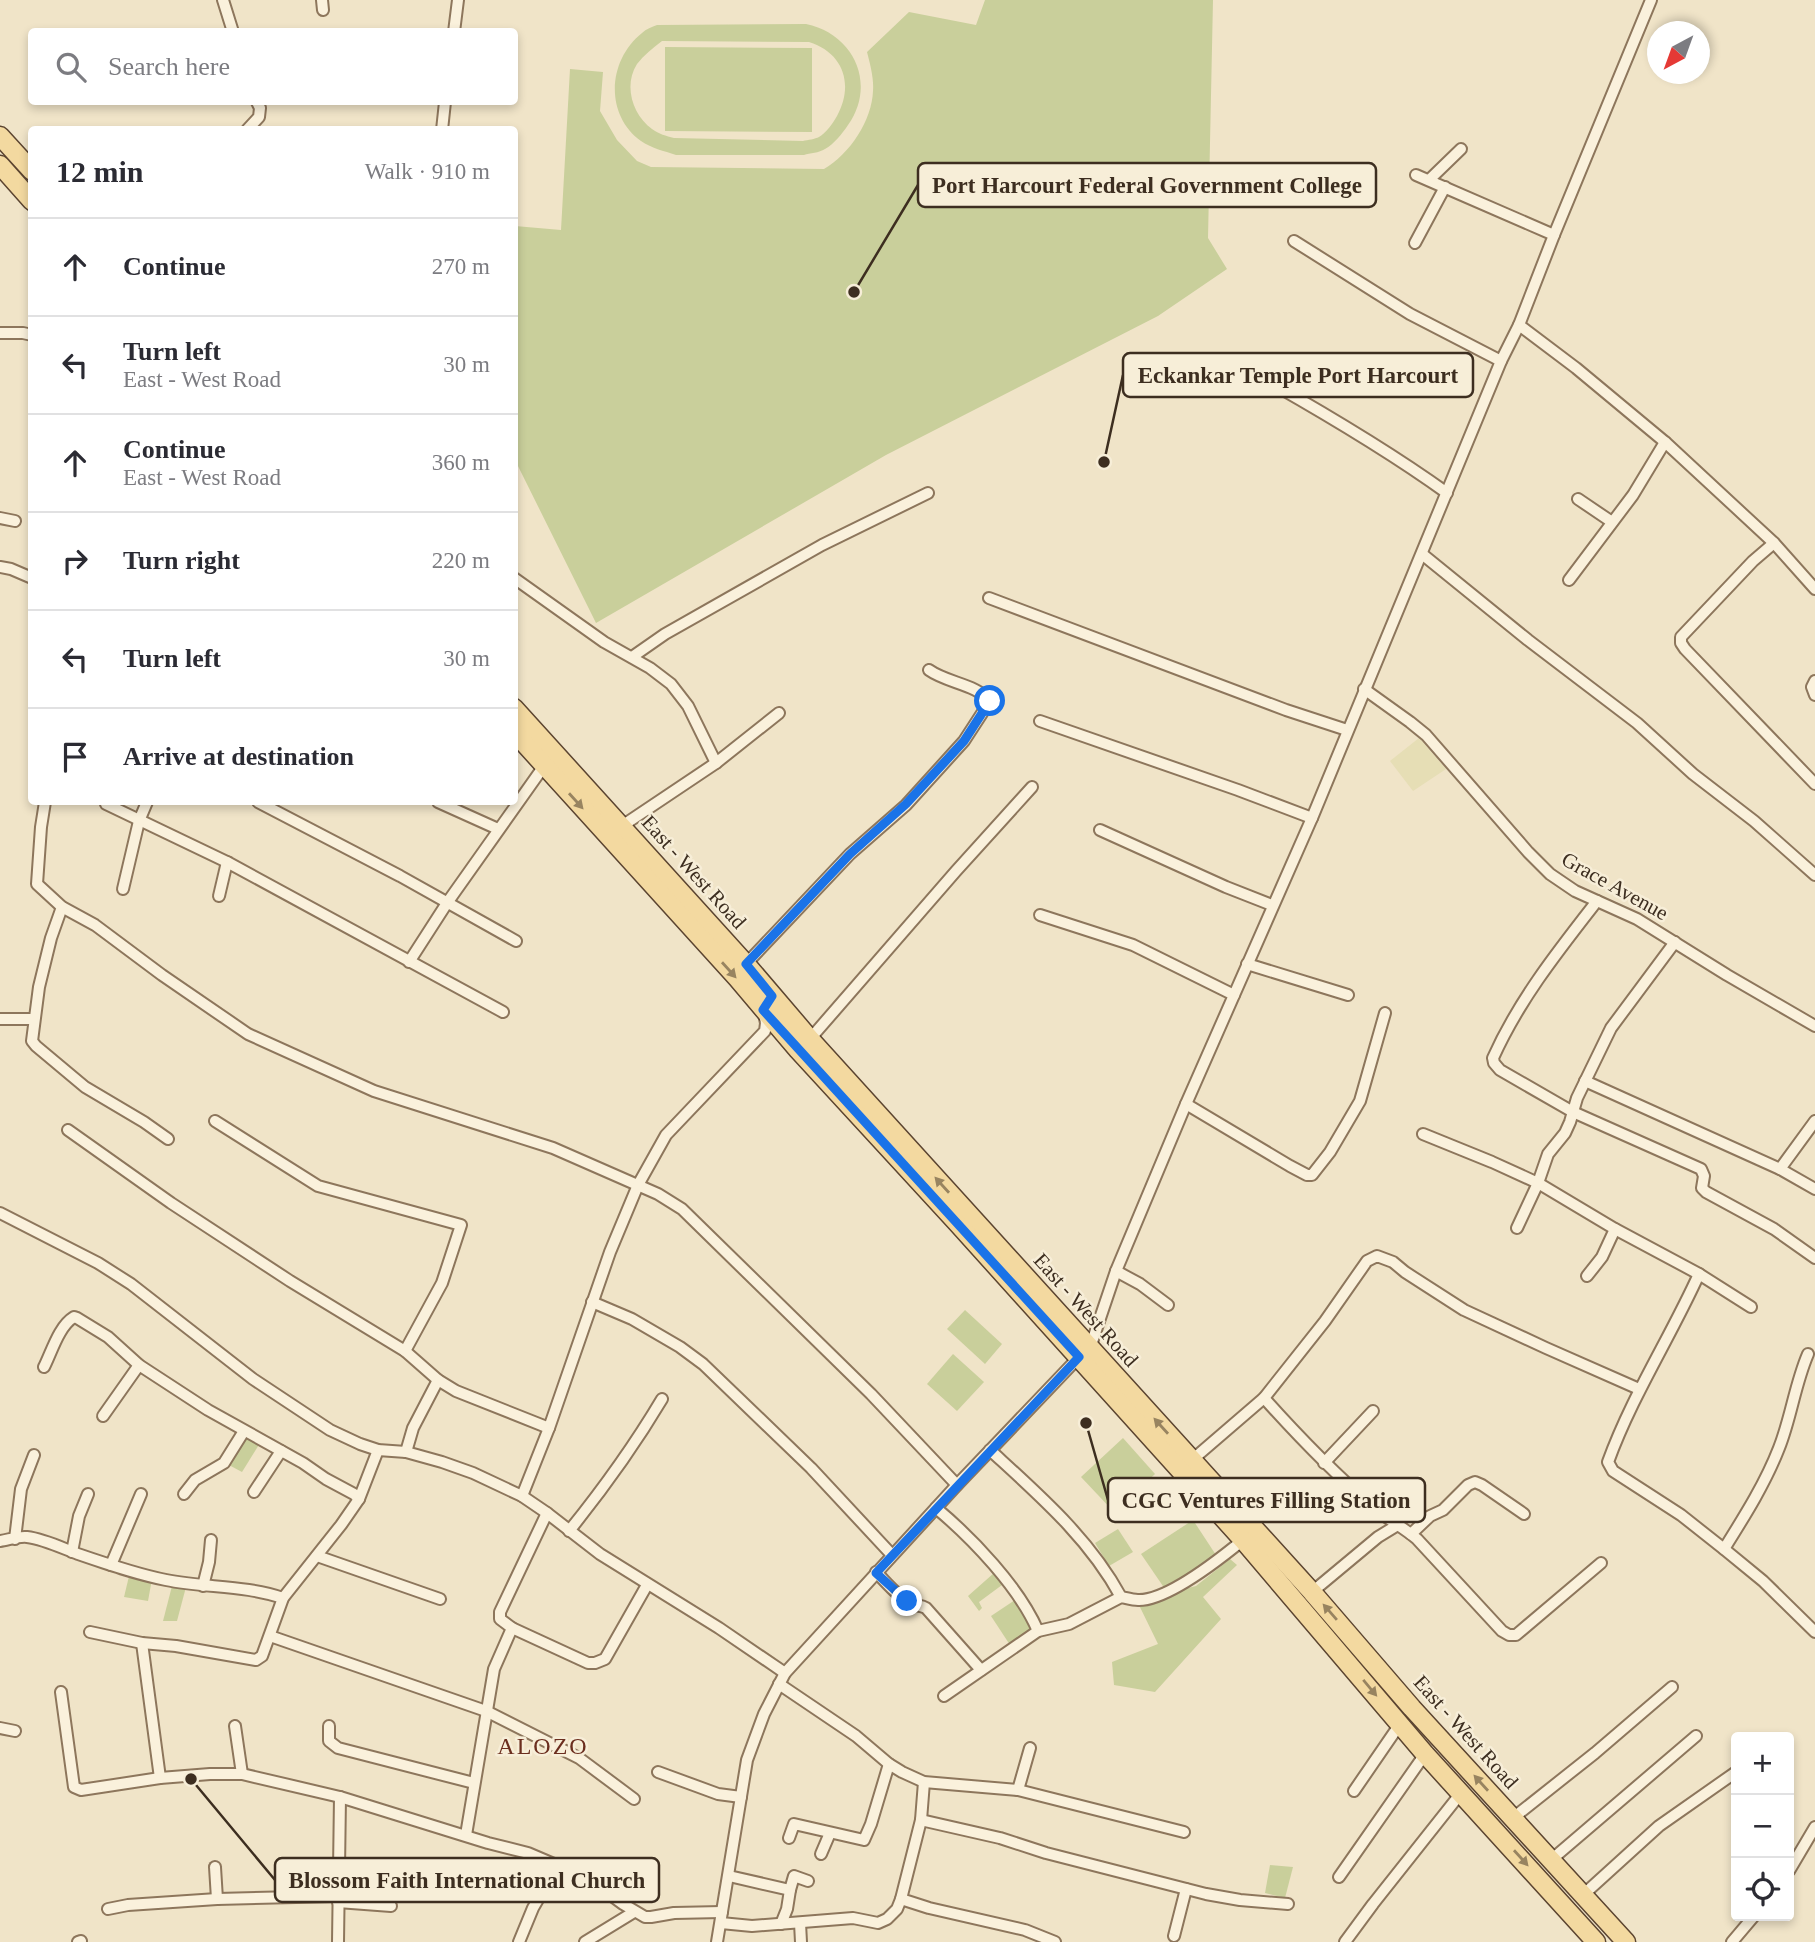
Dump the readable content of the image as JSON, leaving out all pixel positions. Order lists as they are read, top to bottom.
{
  "streets": {
    "main road": ["East - West Road"],
    "street": ["Grace Avenue"]
  },
  "districts": ["ALOZO"],
  "places": [
    "Port Harcourt Federal Government College",
    "Eckankar Temple Port Harcourt",
    "CGC Ventures Filling Station",
    "Blossom Faith International Church"
  ],
  "north": "bottom left",
  "page": {
    "search": "Search here",
    "heading": ["12 min", "Walk · 910 m"],
    "list": [
      ["Continue", "270 m"],
      ["Turn left", "East - West Road", "30 m"],
      ["Continue", "East - West Road", "360 m"],
      ["Turn right", "220 m"],
      ["Turn left", "30 m"],
      "Arrive at destination"
    ],
    "map_buttons": ["+", "−"]
  }
}
